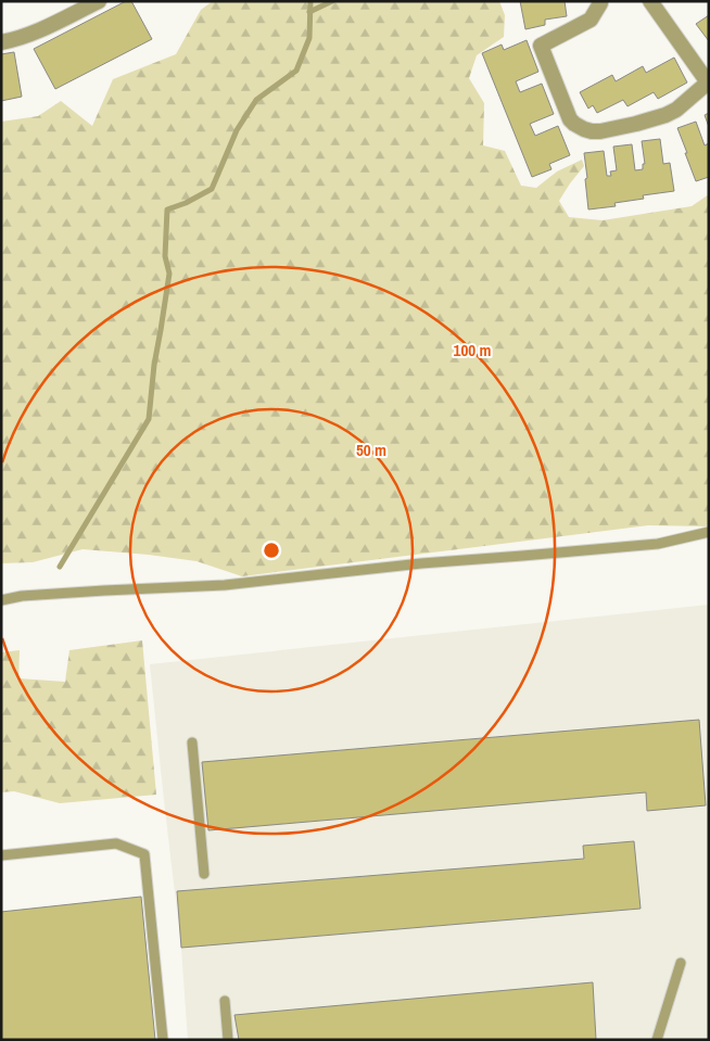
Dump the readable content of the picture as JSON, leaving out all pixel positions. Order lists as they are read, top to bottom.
{
  "rings": ["100 m", "50 m"]
}
